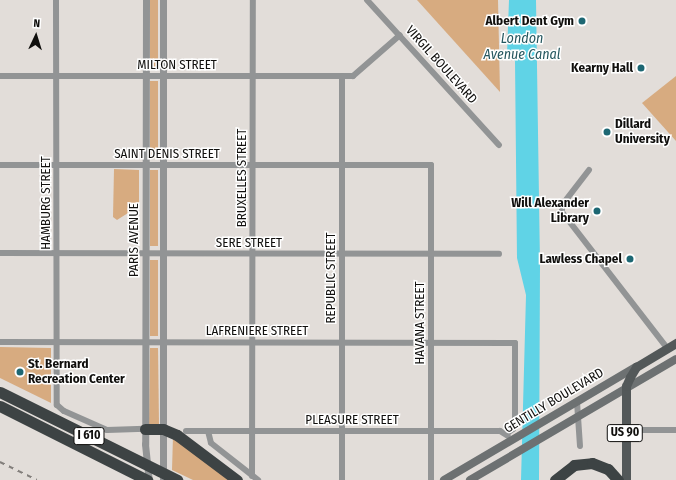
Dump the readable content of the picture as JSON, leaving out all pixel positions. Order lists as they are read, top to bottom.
{
  "streets": {
    "highway": ["I 610"],
    "main road": ["GENTILLY BOULEVARD", "US 90"],
    "street": [
      "MILTON STREET",
      "VIRGIL BOULEVARD",
      "SAINT DENIS STREET",
      "BRUXELLES STREET",
      "HAMBURG STREET",
      "PARIS AVENUE",
      "SERE STREET",
      "REPUBLIC STREET",
      "HAVANA STREET",
      "LAFRENIERE STREET",
      "PLEASURE STREET"
    ]
  },
  "crossings": [
    ["MILTON STREET", "VIRGIL BOULEVARD"],
    ["MILTON STREET", "BRUXELLES STREET"],
    ["MILTON STREET", "HAMBURG STREET"],
    ["MILTON STREET", "PARIS AVENUE"],
    ["MILTON STREET", "REPUBLIC STREET"],
    ["SAINT DENIS STREET", "BRUXELLES STREET"],
    ["SAINT DENIS STREET", "HAMBURG STREET"],
    ["SAINT DENIS STREET", "PARIS AVENUE"],
    ["SAINT DENIS STREET", "REPUBLIC STREET"],
    ["SAINT DENIS STREET", "HAVANA STREET"],
    ["BRUXELLES STREET", "SERE STREET"],
    ["BRUXELLES STREET", "LAFRENIERE STREET"],
    ["BRUXELLES STREET", "PLEASURE STREET"],
    ["HAMBURG STREET", "PARIS AVENUE"],
    ["HAMBURG STREET", "SERE STREET"],
    ["HAMBURG STREET", "LAFRENIERE STREET"],
    ["PARIS AVENUE", "SERE STREET"],
    ["PARIS AVENUE", "LAFRENIERE STREET"],
    ["PARIS AVENUE", "I 610"],
    ["SERE STREET", "REPUBLIC STREET"],
    ["SERE STREET", "HAVANA STREET"],
    ["REPUBLIC STREET", "LAFRENIERE STREET"],
    ["REPUBLIC STREET", "PLEASURE STREET"],
    ["HAVANA STREET", "LAFRENIERE STREET"],
    ["HAVANA STREET", "PLEASURE STREET"],
    ["LAFRENIERE STREET", "PLEASURE STREET"],
    ["GENTILLY BOULEVARD", "US 90"]
  ],
  "water": ["London Avenue Canal"],
  "places": [
    "Albert Dent Gym",
    "Kearny Hall",
    "Dillard University",
    "Will Alexander Library",
    "Lawless Chapel",
    "St. Bernard Recreation Center"
  ],
  "north": "top"
}
